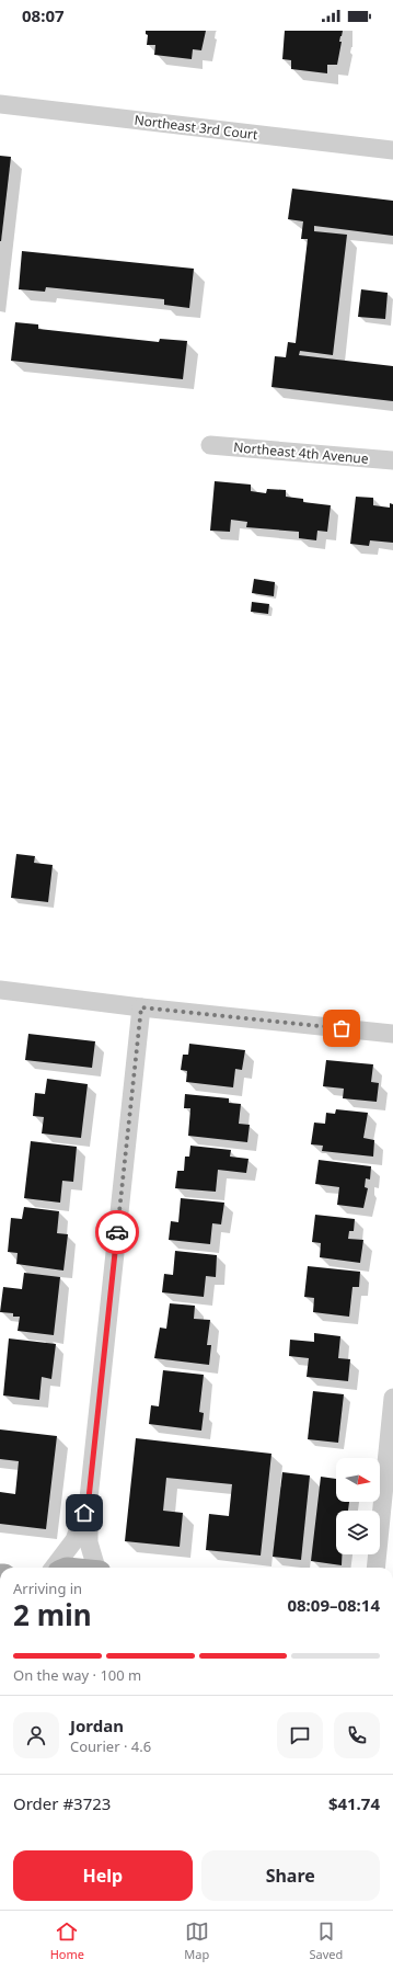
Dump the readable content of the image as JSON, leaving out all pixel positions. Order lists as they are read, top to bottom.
{
  "streets": {
    "street": ["Northeast 3rd Court", "Northeast 4th Avenue"]
  },
  "north": "right",
  "page": {
    "status": "08:07",
    "heading": ["2 min", "Arriving in", "08:09–08:14"],
    "panel": [
      "Jordan",
      "Courier · 4.6",
      "Order #3723",
      "$41.74"
    ],
    "bar": "On the way · 100 m",
    "buttons": ["Help", "Share"],
    "tabs": ["Home", "Map", "Saved"]
  }
}
